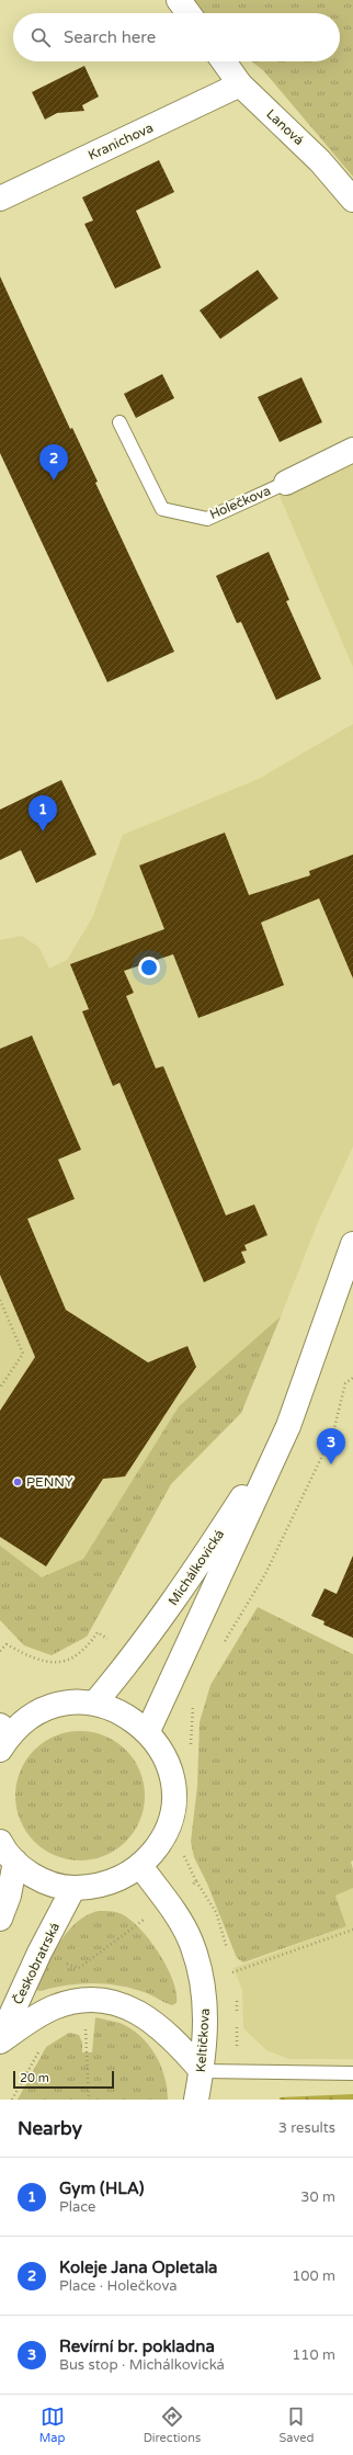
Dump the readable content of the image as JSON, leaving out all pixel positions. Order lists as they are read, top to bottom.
{
  "streets": {
    "street": [
      "Lanová",
      "Kranichova",
      "Holečkova",
      "Michálkovická",
      "Českobratrská",
      "Keltičkova"
    ]
  },
  "crossings": [
    ["Lanová", "Kranichova"]
  ],
  "places": ["PENNY"],
  "scale_bar": "20 m",
  "page": {
    "search": "Search here",
    "pins": ["2", "1", "3"],
    "scale": "20 m",
    "heading": ["Nearby", "3 results"],
    "list": [
      {
        "mark": "1",
        "name": "Gym (HLA)",
        "note": "Place",
        "value": "30 m"
      },
      {
        "mark": "2",
        "name": "Koleje Jana Opletala",
        "note": "Place · Holečkova",
        "value": "100 m"
      },
      {
        "mark": "3",
        "name": "Revírní br. pokladna",
        "note": "Bus stop · Michálkovická",
        "value": "110 m"
      }
    ],
    "nav": ["Map", "Directions", "Saved"]
  }
}
